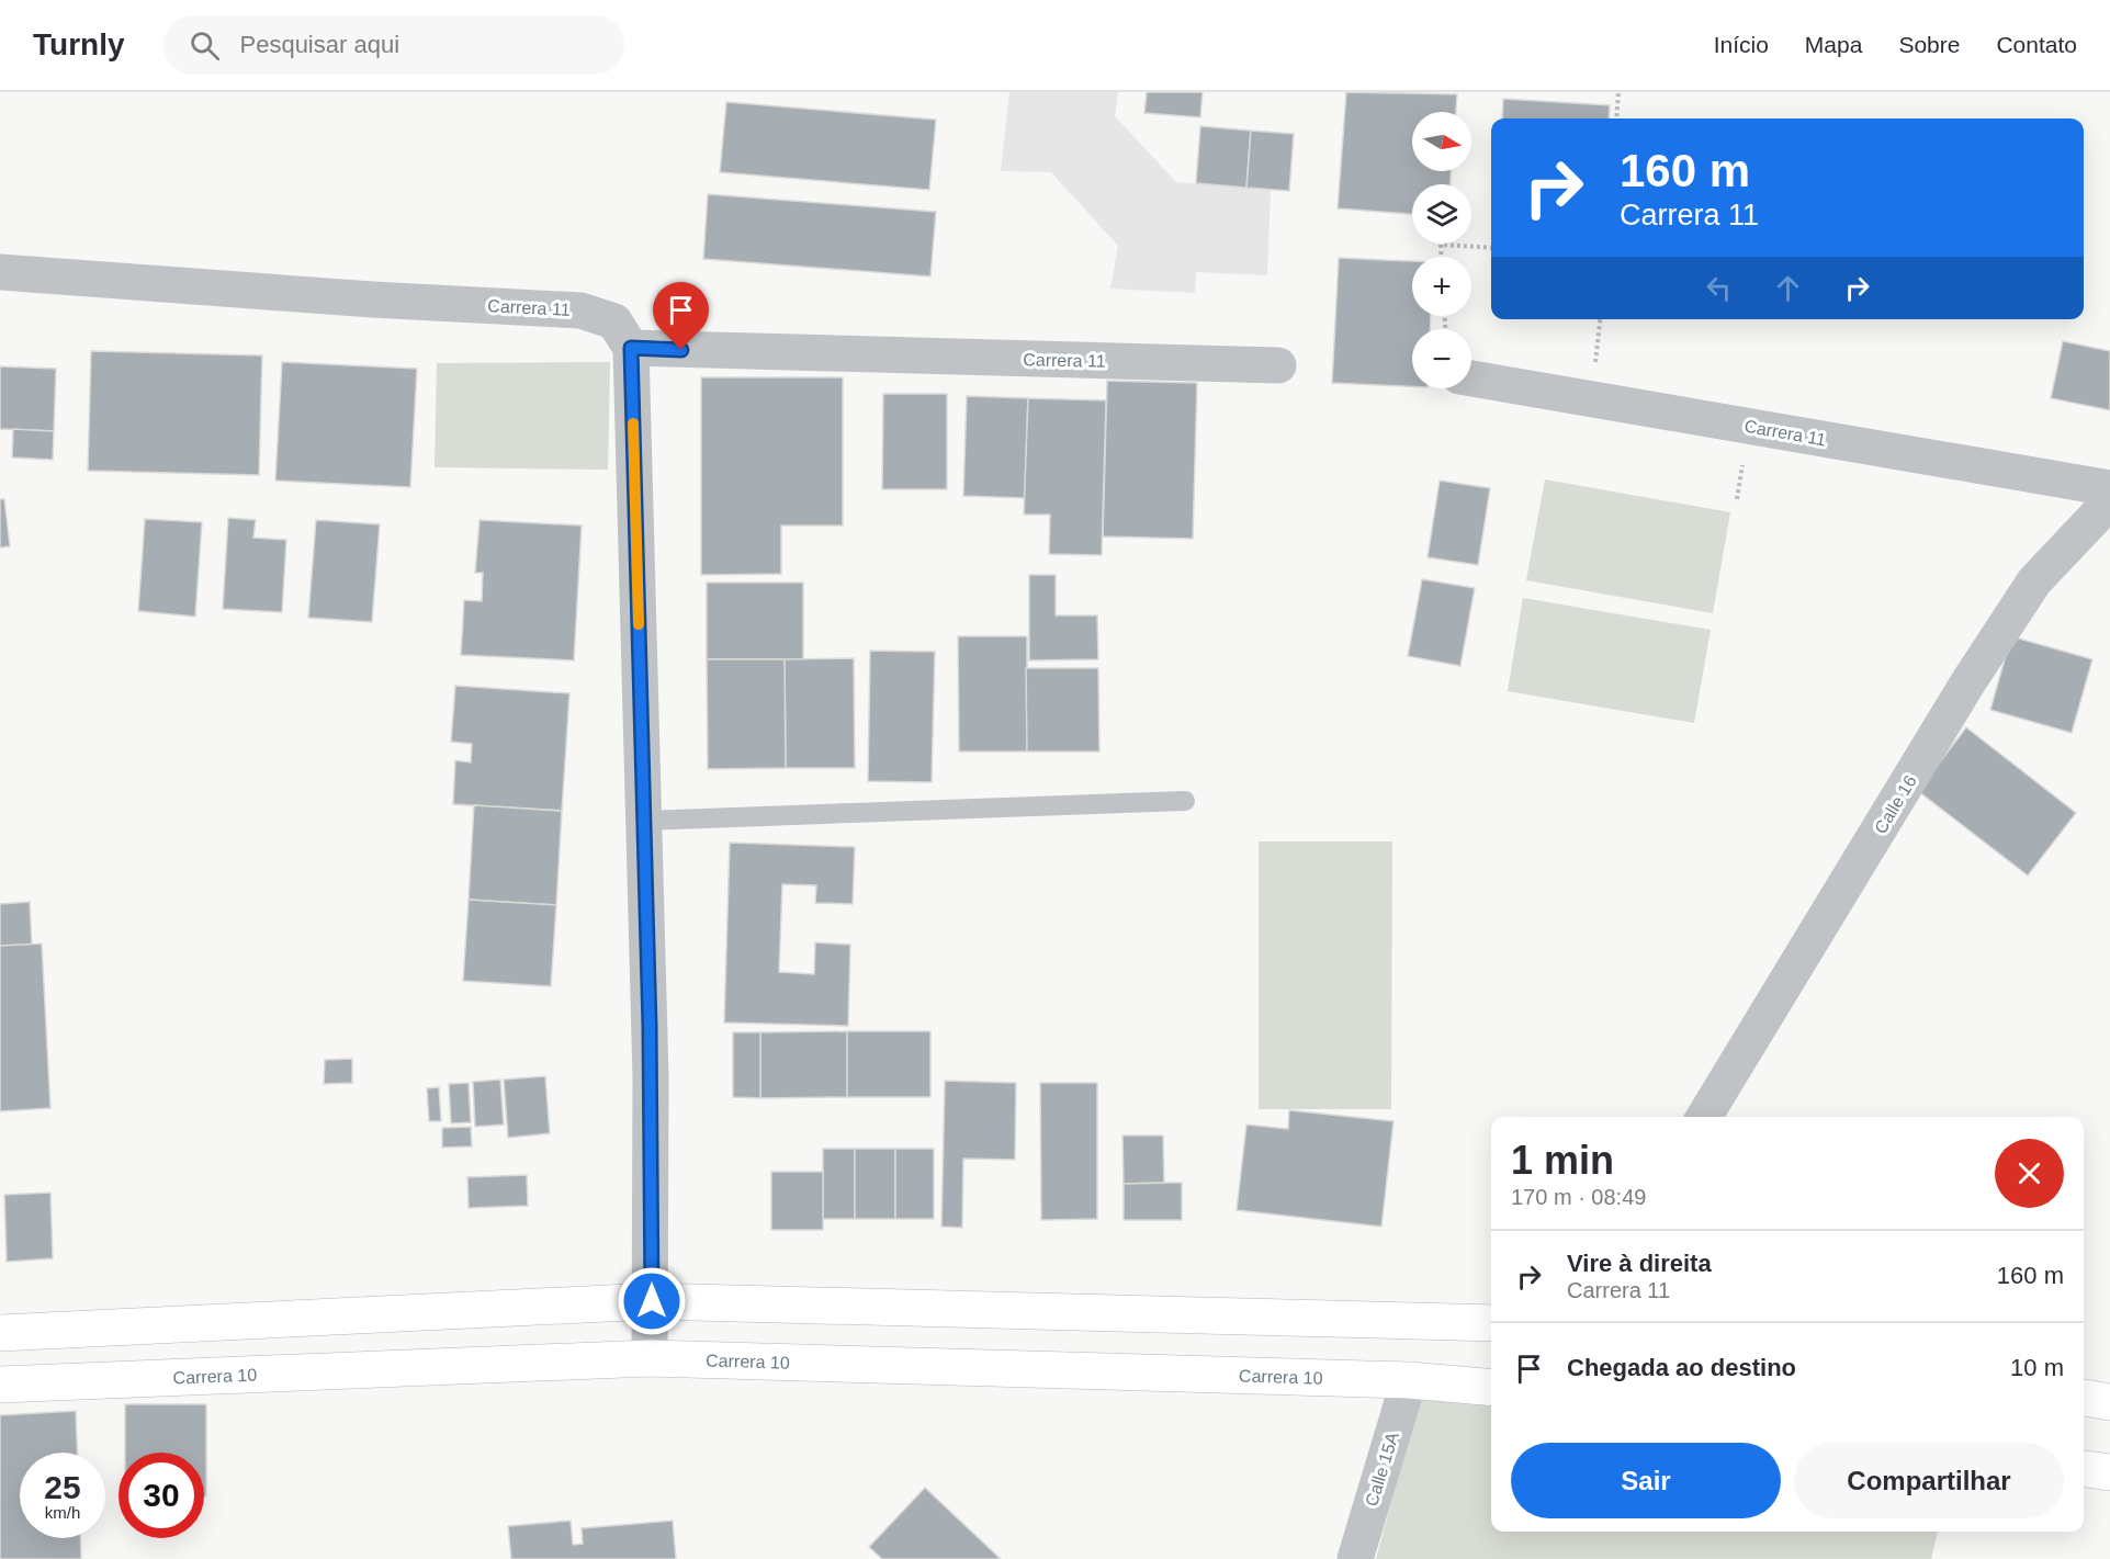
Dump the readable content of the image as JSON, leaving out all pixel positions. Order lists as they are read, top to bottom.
{
  "streets": {
    "main road": ["Carrera 10"],
    "street": ["Carrera 11", "Calle 16", "Calle 15A"]
  },
  "crossings": [
    ["Carrera 10", "Calle 15A"]
  ],
  "north": "right",
  "page": {
    "header": "Turnly",
    "search": "Pesquisar aqui",
    "nav": [
      "Início",
      "Mapa",
      "Sobre",
      "Contato"
    ],
    "map_buttons": ["+", "−"],
    "turn": ["160 m", "Carrera 11"],
    "heading": ["1 min", "170 m · 08:49"],
    "list": [
      {
        "name": "Vire à direita",
        "note": "Carrera 11",
        "value": "160 m"
      },
      {
        "name": "Chegada ao destino",
        "value": "10 m"
      }
    ],
    "buttons": ["Sair", "Compartilhar"],
    "speed": "25 km/h",
    "limit": "30"
  }
}
